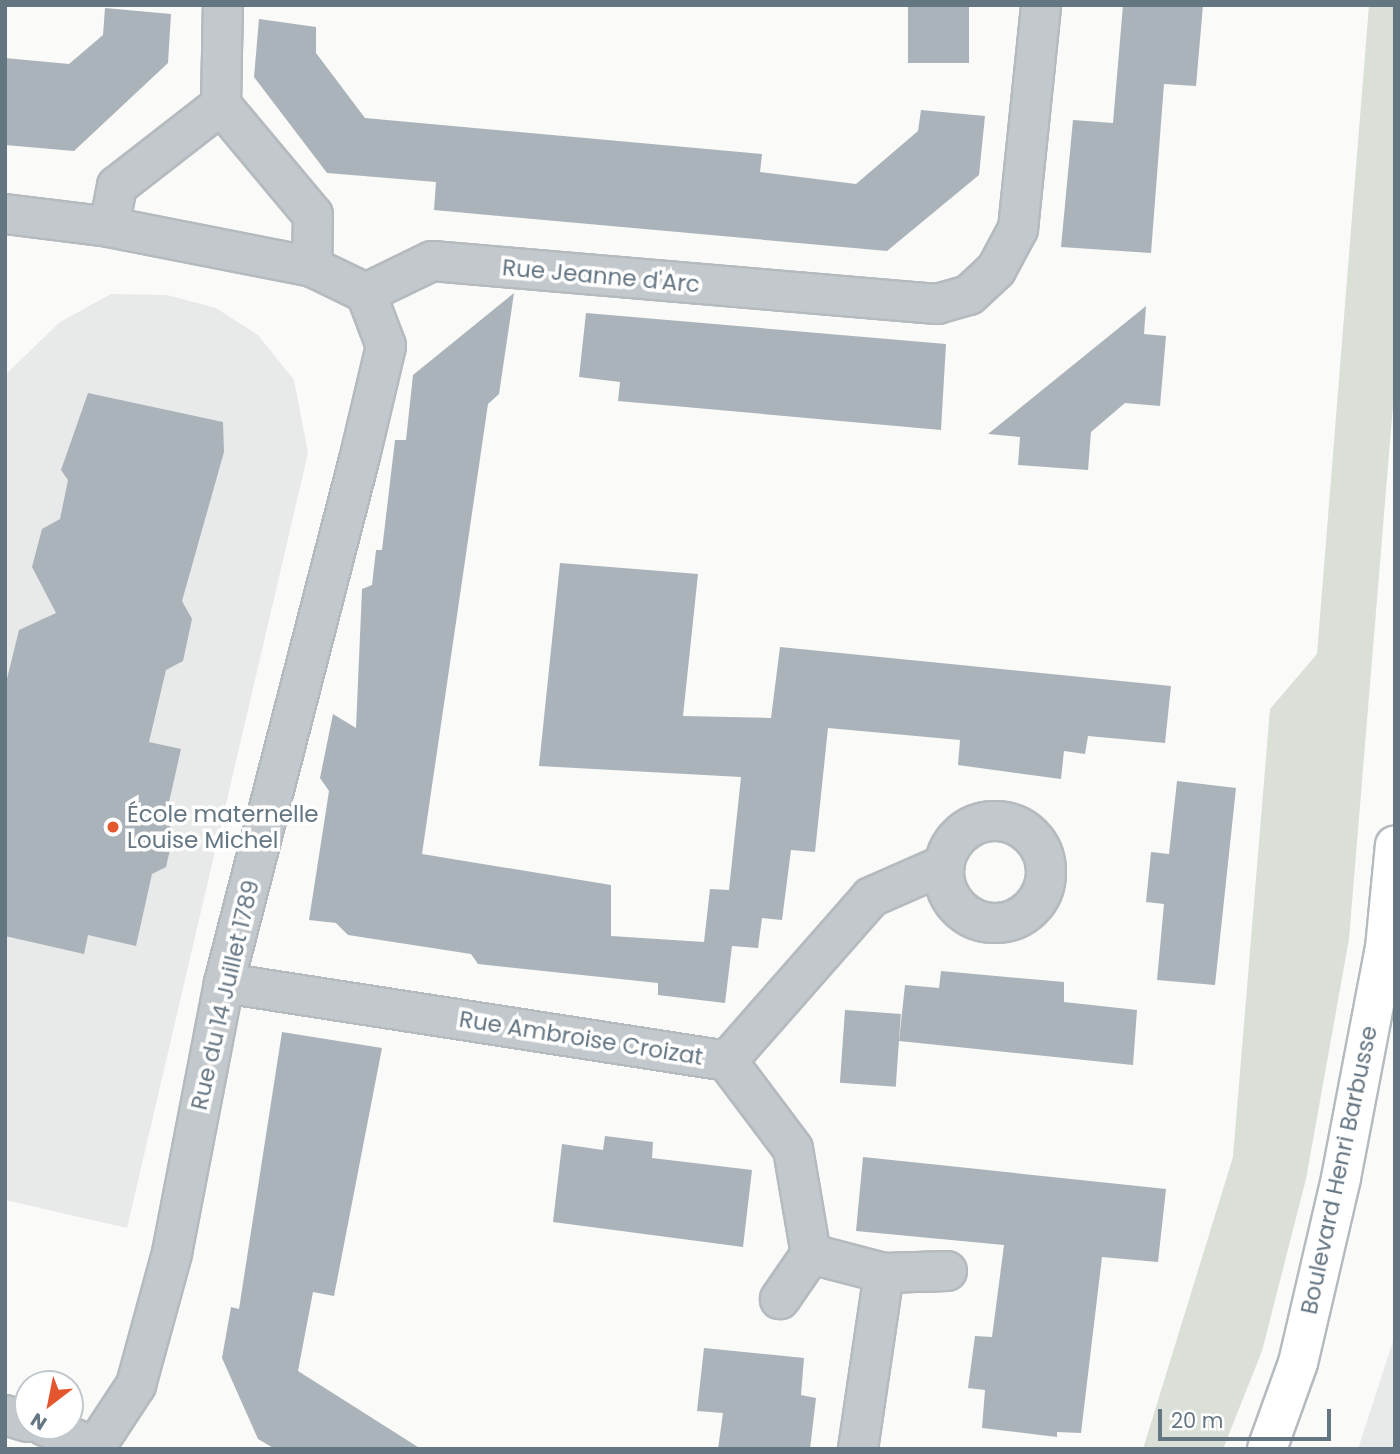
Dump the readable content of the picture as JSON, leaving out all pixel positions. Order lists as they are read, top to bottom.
{
  "streets": {
    "main road": ["Boulevard Henri Barbusse"],
    "street": ["Rue Jeanne d'Arc", "Rue du 14 Juillet 1789", "Rue Ambroise Croizat"]
  },
  "crossings": [
    ["Rue Jeanne d'Arc", "Rue du 14 Juillet 1789"],
    ["Rue du 14 Juillet 1789", "Rue Ambroise Croizat"]
  ],
  "places": ["École maternelle Louise Michel"],
  "scale_bar": "20 m",
  "north": "bottom left"
}
